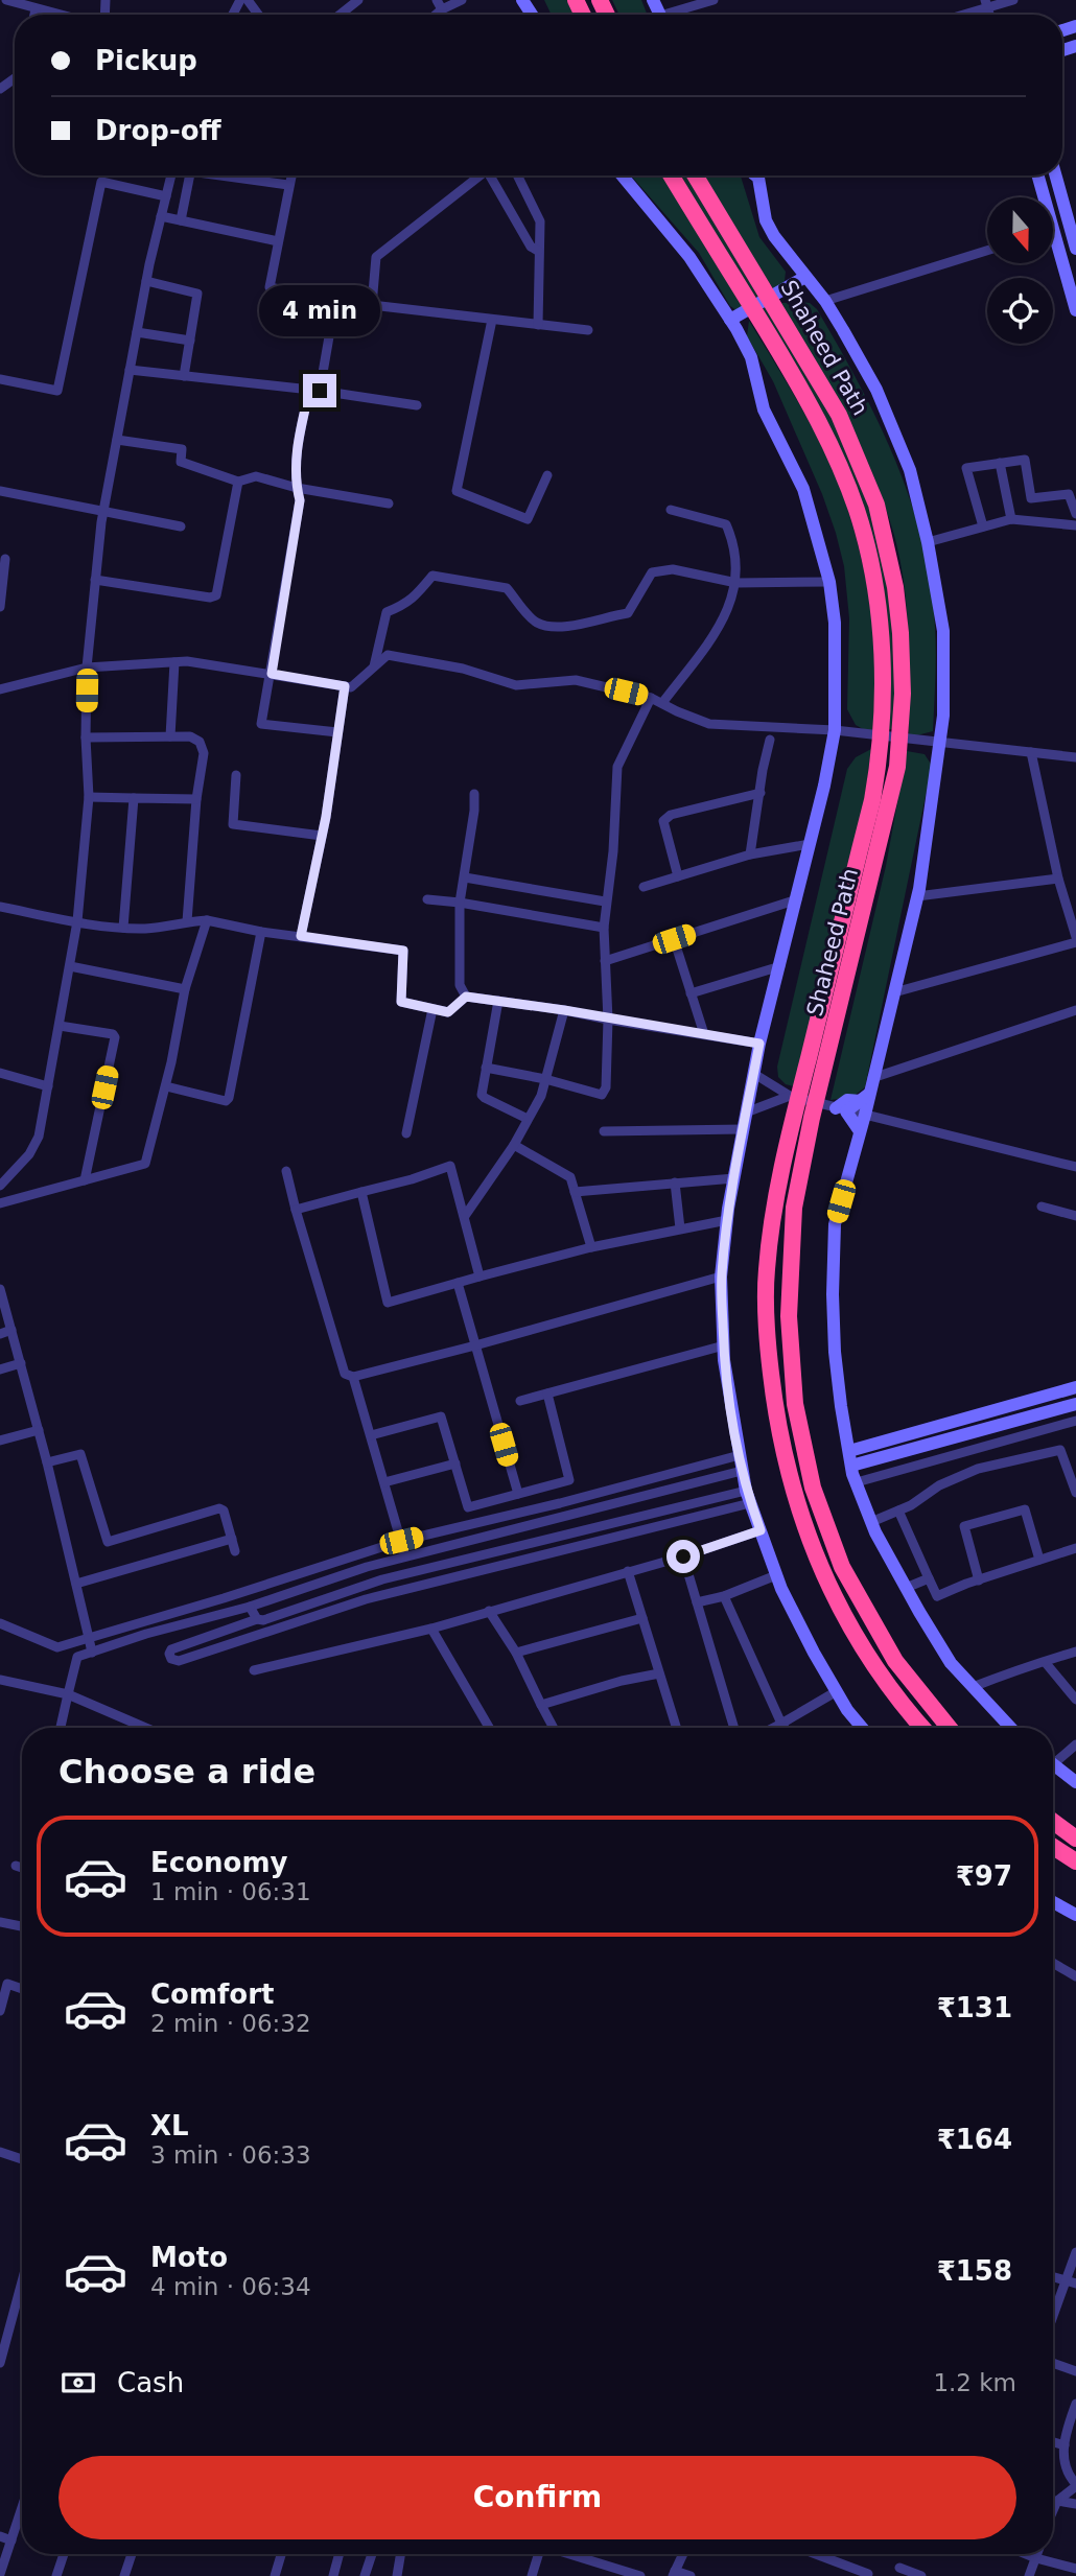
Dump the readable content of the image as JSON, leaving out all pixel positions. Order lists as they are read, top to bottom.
{
  "streets": {
    "highway": ["Shaheed Path"]
  },
  "north": "bottom",
  "page": {
    "banner": ["Pickup", "Drop-off"],
    "bubble": "4 min",
    "heading": "Choose a ride",
    "list": [
      {
        "name": "Economy",
        "note": "1 min · 06:31",
        "value": "₹97"
      },
      {
        "name": "Comfort",
        "note": "2 min · 06:32",
        "value": "₹131"
      },
      {
        "name": "XL",
        "note": "3 min · 06:33",
        "value": "₹164"
      },
      {
        "name": "Moto",
        "note": "4 min · 06:34",
        "value": "₹158"
      }
    ],
    "pay": ["Cash", "1.2 km"],
    "buttons": "Confirm"
  }
}
